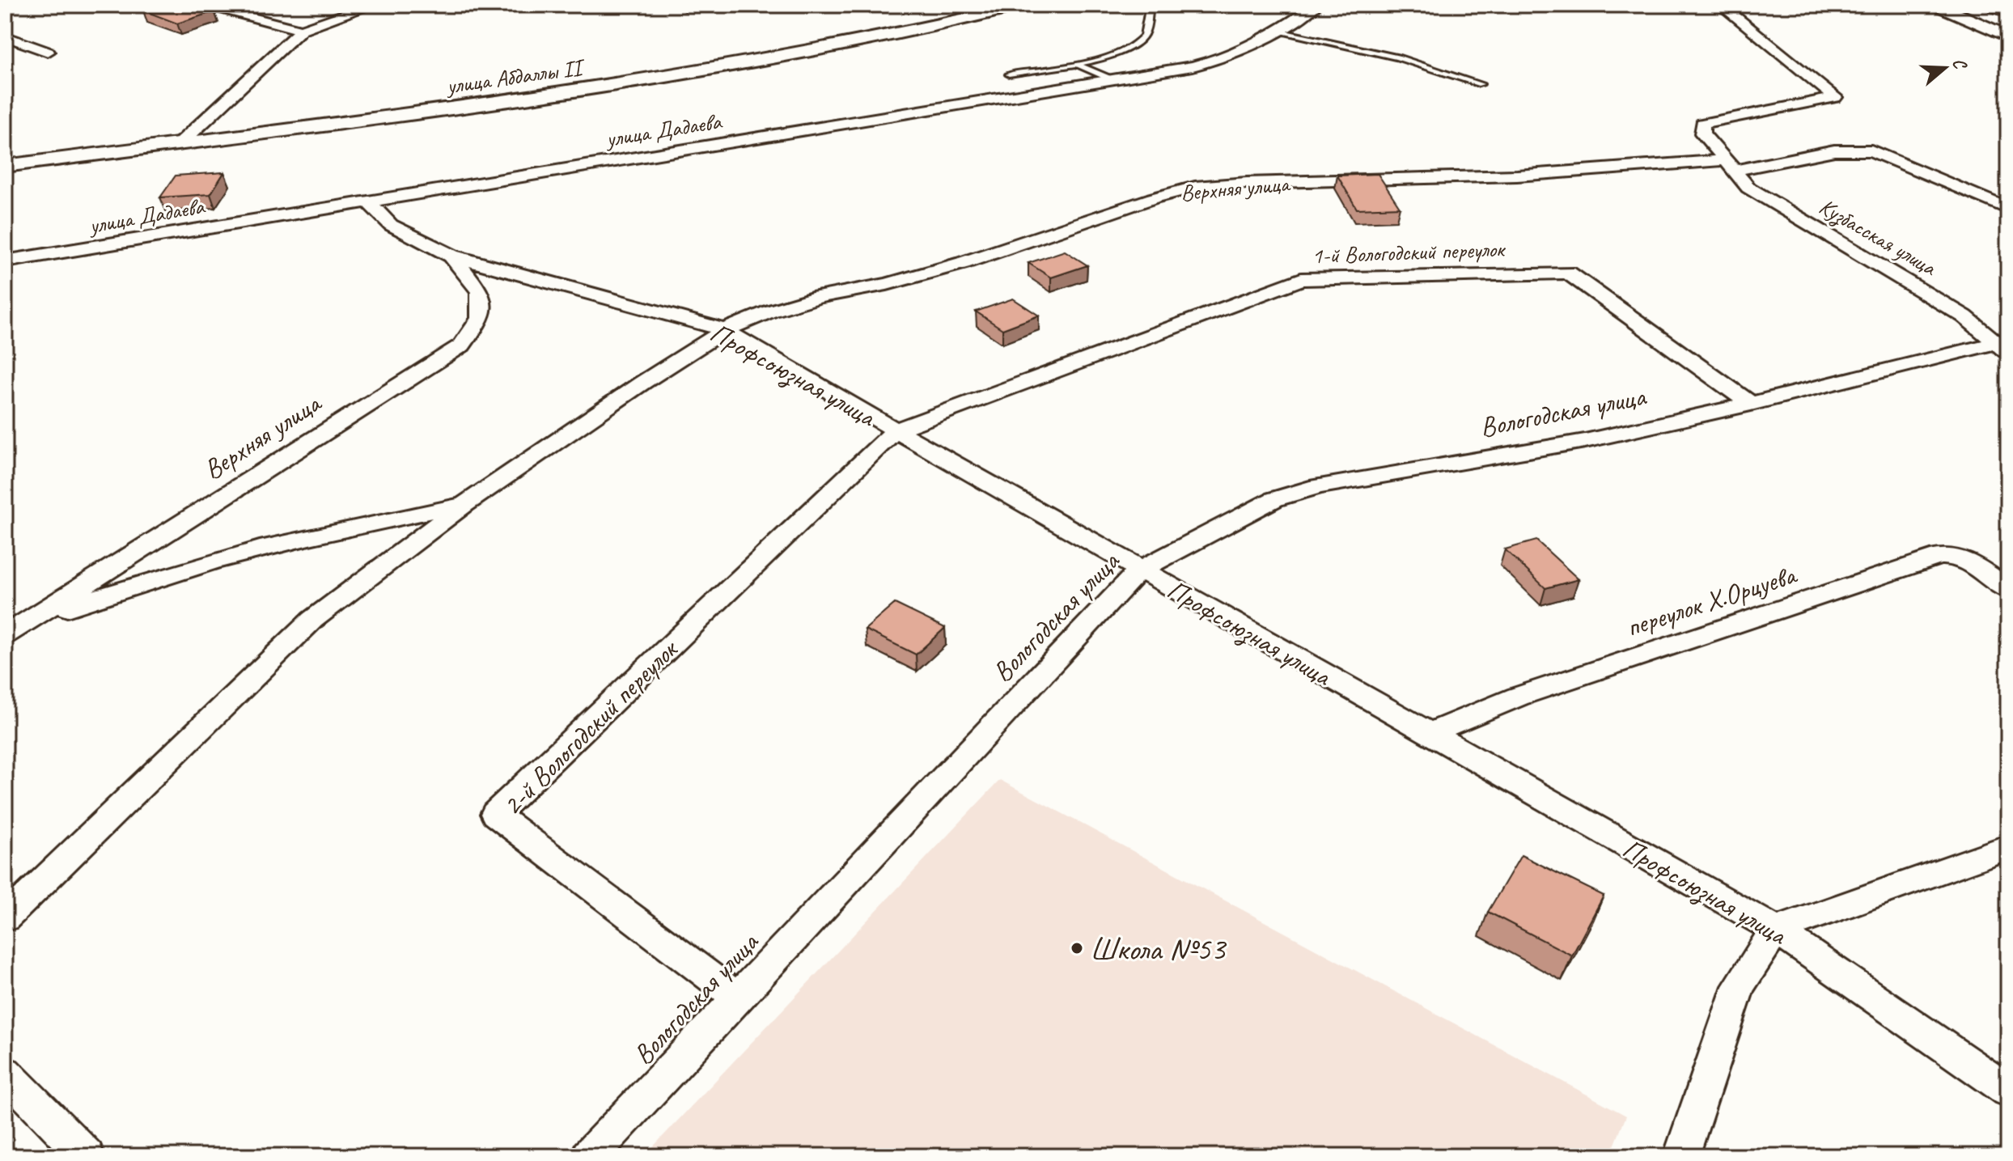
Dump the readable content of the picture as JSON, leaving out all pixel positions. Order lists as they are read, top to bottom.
{
  "streets": {
    "street": [
      "улица Абдаллы II",
      "улица Дадаева",
      "Верхняя улица",
      "Кузбасская улица",
      "1-й Вологодский переулок",
      "Профсоюзная улица",
      "Вологодская улица",
      "переулок Х.Орцуева",
      "2-й Вологодский переулок"
    ]
  },
  "crossings": [
    ["Верхняя улица", "Кузбасская улица"],
    ["Верхняя улица", "Профсоюзная улица"],
    ["Кузбасская улица", "Вологодская улица"],
    ["1-й Вологодский переулок", "Профсоюзная улица"],
    ["1-й Вологодский переулок", "Вологодская улица"],
    ["1-й Вологодский переулок", "2-й Вологодский переулок"],
    ["Профсоюзная улица", "Вологодская улица"],
    ["Профсоюзная улица", "переулок Х.Орцуева"],
    ["Профсоюзная улица", "2-й Вологодский переулок"],
    ["Вологодская улица", "2-й Вологодский переулок"]
  ],
  "places": ["Школа №53"],
  "north": "right"
}
